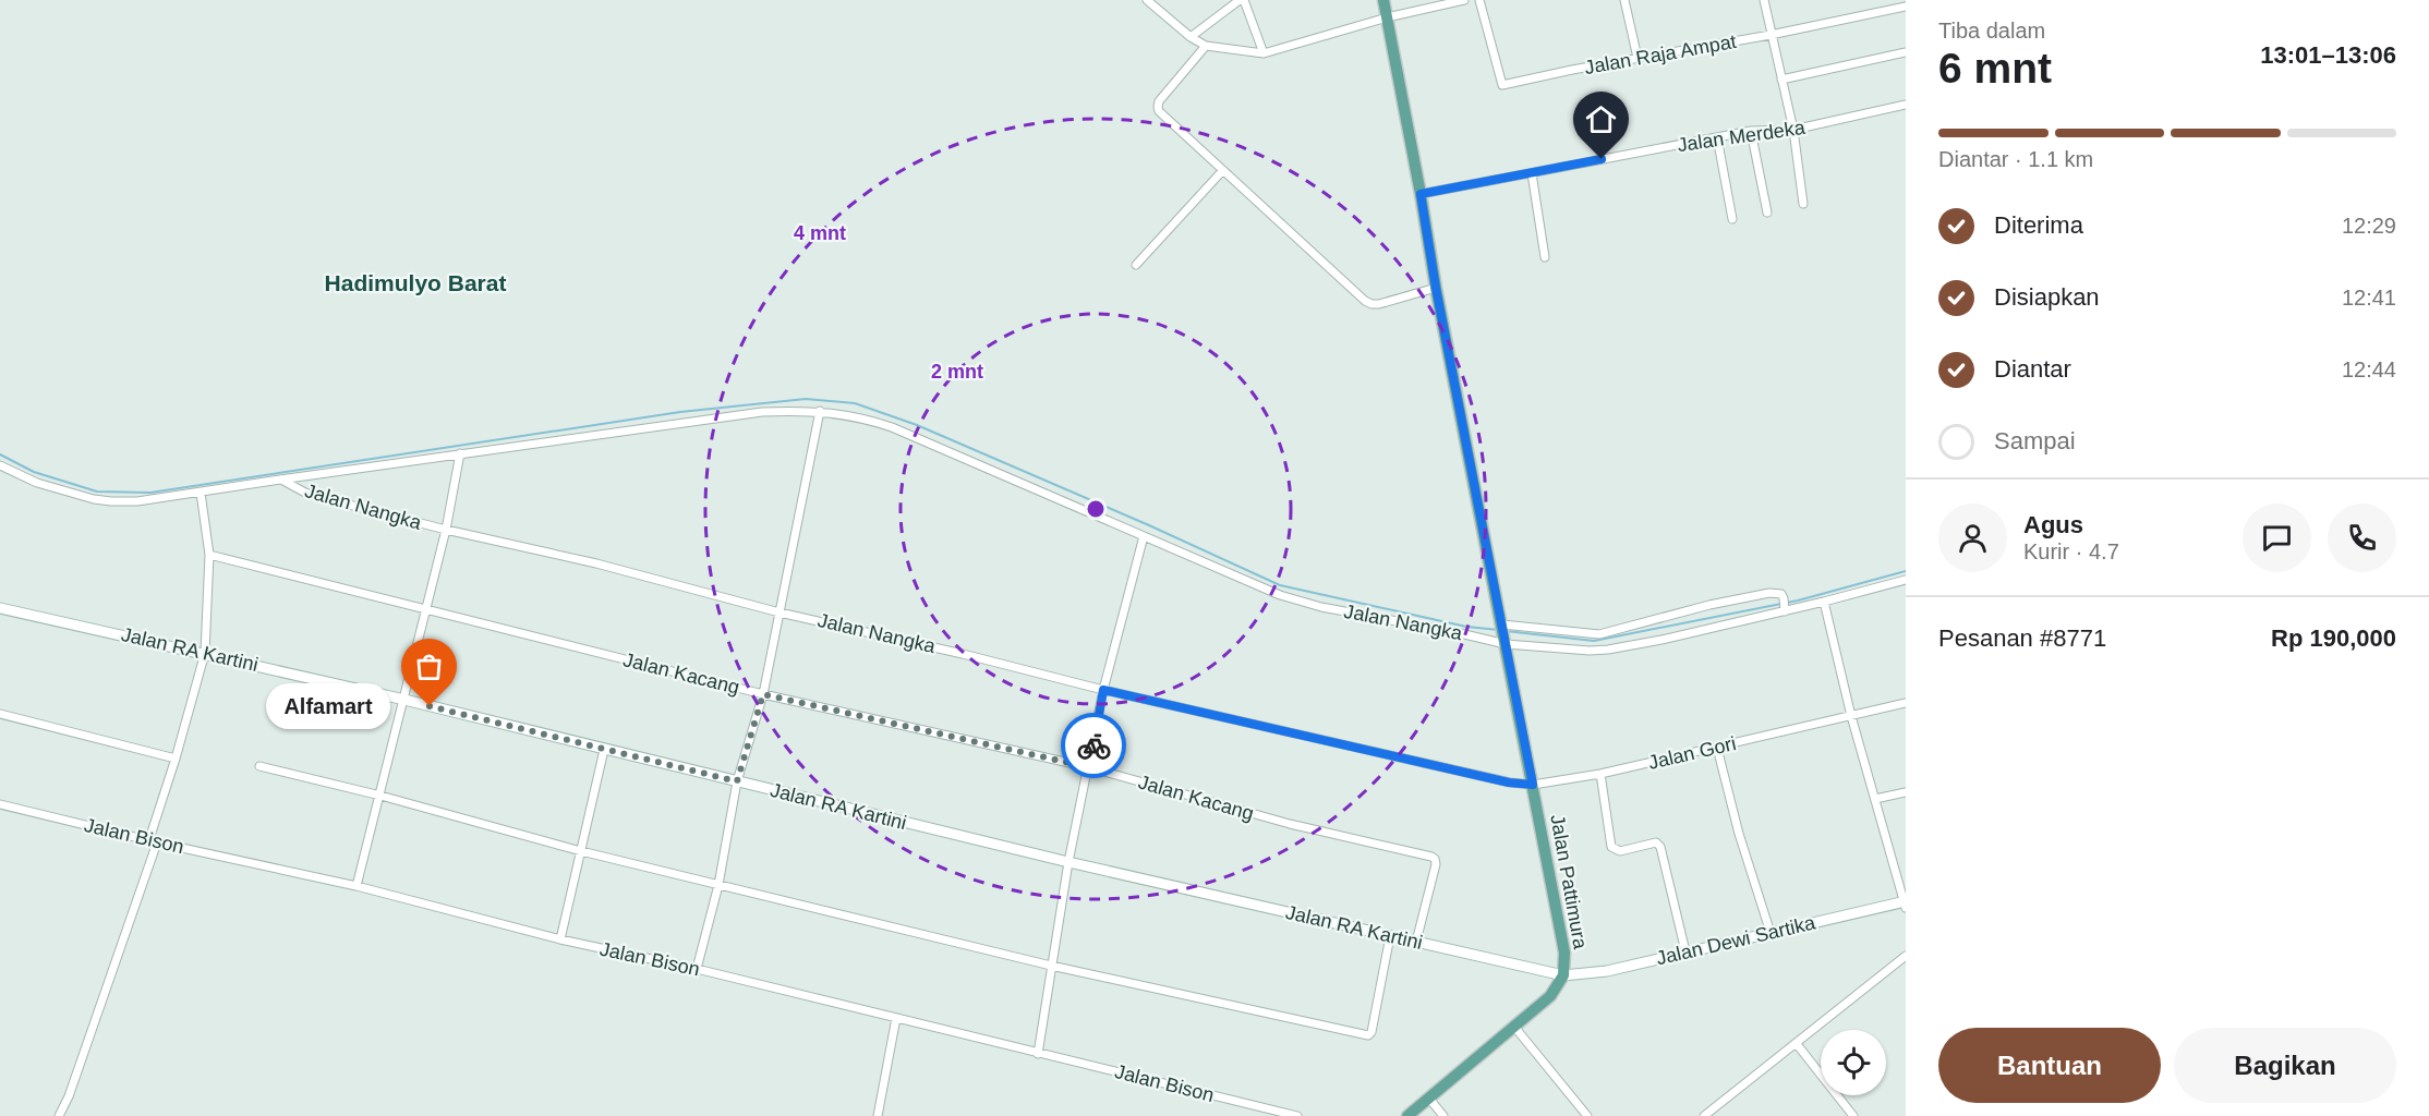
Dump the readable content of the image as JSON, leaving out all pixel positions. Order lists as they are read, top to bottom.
{
  "streets": {
    "main road": ["Jalan RA Kartini", "Jalan Pattimura", "Jalan Dewi Sartika"],
    "street": [
      "Jalan Raja Ampat",
      "Jalan Merdeka",
      "Jalan Nangka",
      "Jalan Kacang",
      "Jalan Gori",
      "Jalan Bison"
    ]
  },
  "crossings": [
    ["Jalan Merdeka", "Jalan Pattimura"],
    ["Jalan Nangka", "Jalan Gori"],
    ["Jalan Nangka", "Jalan Pattimura"],
    ["Jalan RA Kartini", "Jalan Kacang"],
    ["Jalan RA Kartini", "Jalan Pattimura"],
    ["Jalan RA Kartini", "Jalan Dewi Sartika"],
    ["Jalan Gori", "Jalan Pattimura"],
    ["Jalan Pattimura", "Jalan Dewi Sartika"]
  ],
  "districts": ["Hadimulyo Barat"],
  "places": ["Alfamart"],
  "page": {
    "heading": ["6 mnt", "Tiba dalam", "13:01–13:06"],
    "panel": [
      "Agus",
      "Kurir · 4.7",
      "Pesanan #8771",
      "Rp 190,000"
    ],
    "bar": "Diantar · 1.1 km",
    "list": [
      ["Diterima", "12:29"],
      ["Disiapkan", "12:41"],
      ["Diantar", "12:44"],
      "Sampai"
    ],
    "bubble": "Alfamart",
    "buttons": ["Bantuan", "Bagikan"]
  },
  "rings": ["4 mnt", "2 mnt"]
}
